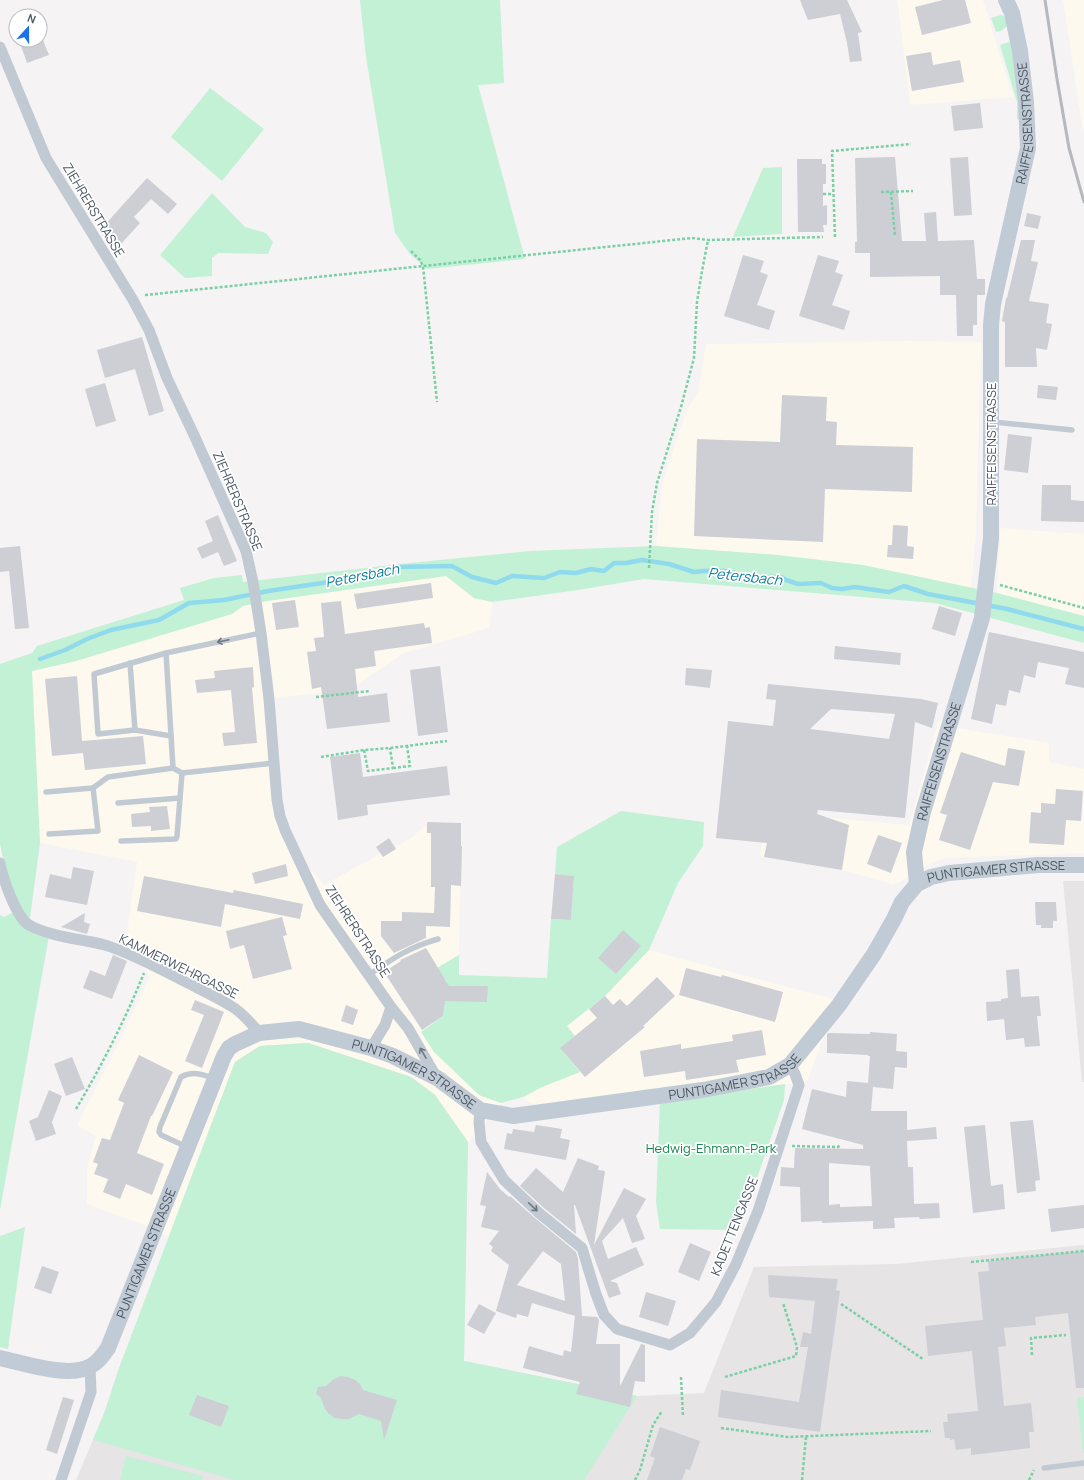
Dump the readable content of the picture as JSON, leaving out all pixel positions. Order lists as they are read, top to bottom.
{
  "streets": {
    "main road": ["RAIFFEISENSTRASSE", "PUNTIGAMER STRASSE"],
    "street": ["ZIEHRERSTRASSE", "KAMMERWEHRGASSE", "KADETTENGASSE"]
  },
  "crossings": [
    ["RAIFFEISENSTRASSE", "PUNTIGAMER STRASSE"],
    ["ZIEHRERSTRASSE", "PUNTIGAMER STRASSE"],
    ["PUNTIGAMER STRASSE", "KAMMERWEHRGASSE"],
    ["PUNTIGAMER STRASSE", "KADETTENGASSE"]
  ],
  "water": ["Petersbach"],
  "parks": ["Hedwig-Ehmann-Park"],
  "north": "top"
}
